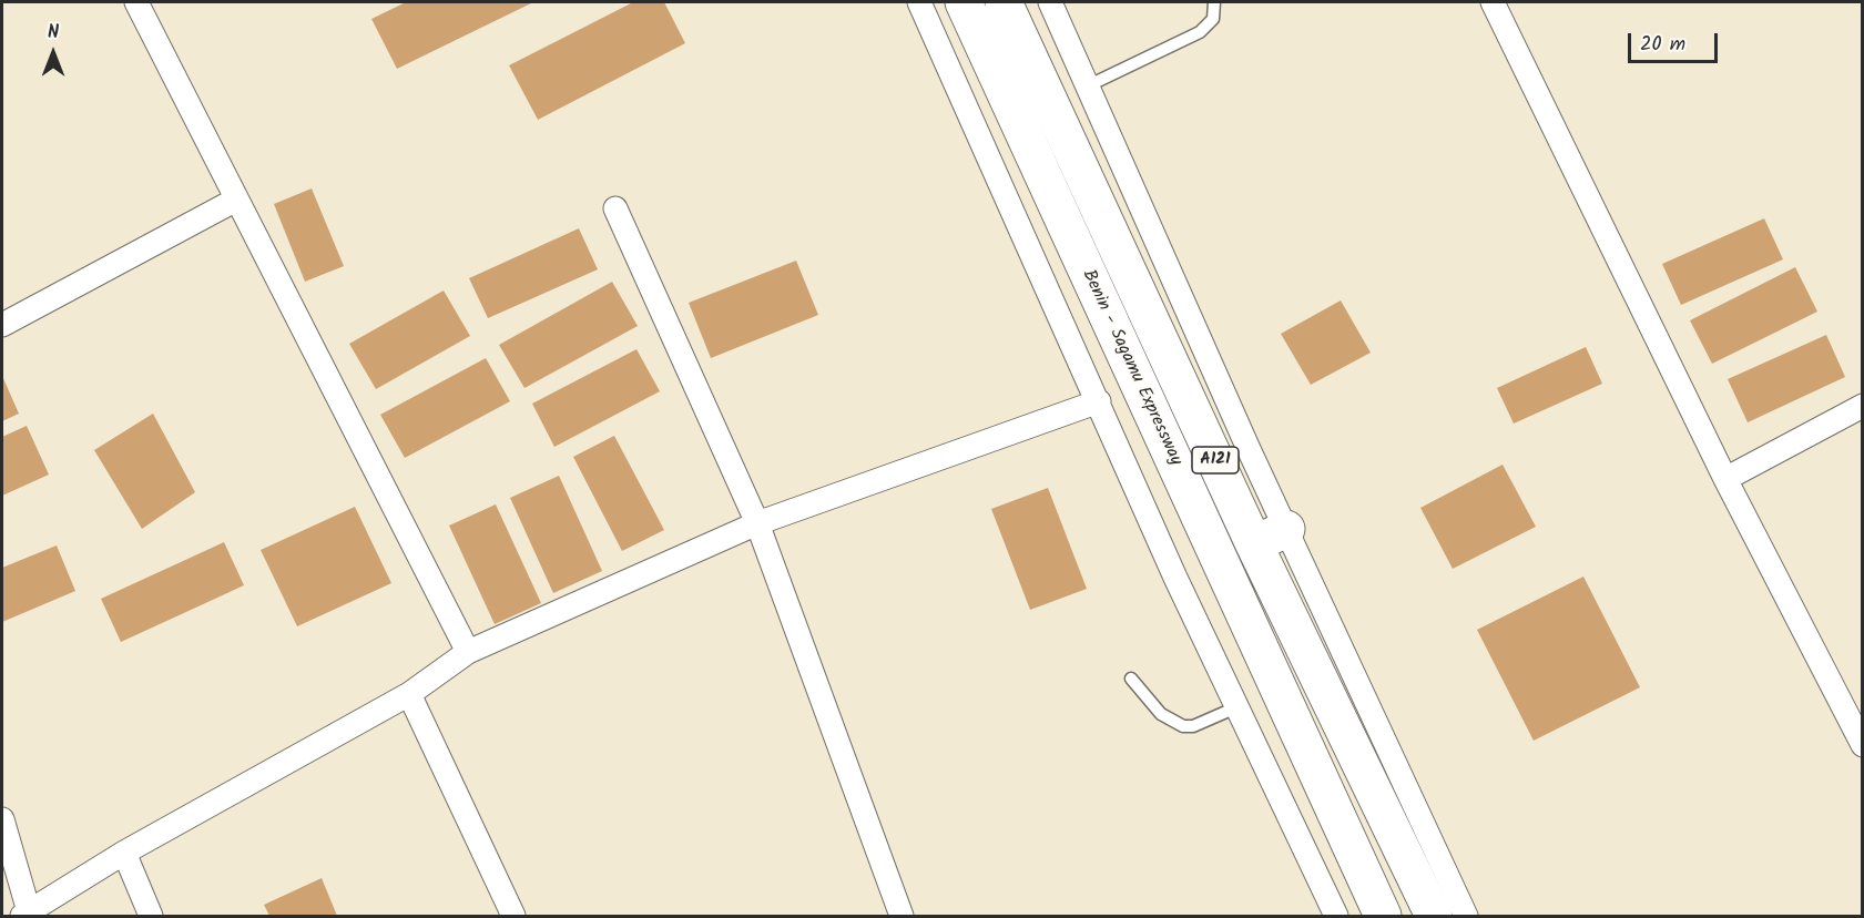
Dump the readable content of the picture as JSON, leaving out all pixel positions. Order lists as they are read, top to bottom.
{
  "streets": {
    "highway": ["Benin - Sagamu Expressway", "A121"]
  },
  "scale_bar": "20 m",
  "north": "top"
}
